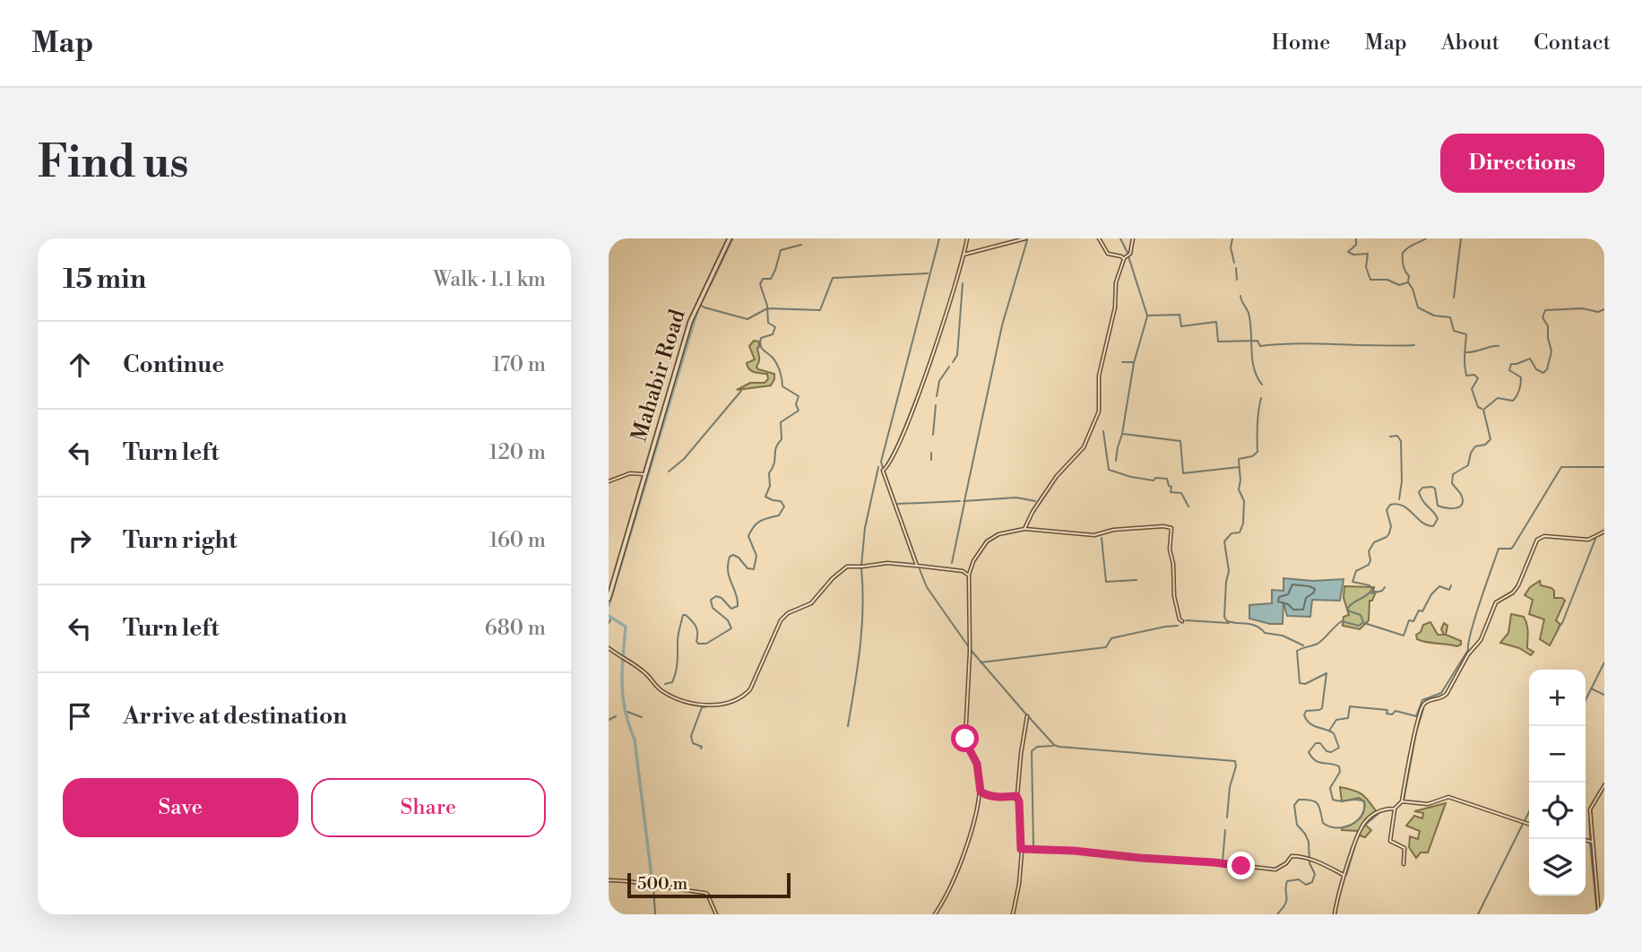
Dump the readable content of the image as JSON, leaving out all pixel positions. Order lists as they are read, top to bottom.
{
  "streets": {
    "street": ["Mahabir Road"]
  },
  "scale_bar": "500 m",
  "page": {
    "header": "Map",
    "nav": [
      "Home",
      "Map",
      "About",
      "Contact"
    ],
    "buttons": [
      "Directions",
      ["Save", "Share"]
    ],
    "title": "Find us",
    "heading": ["15 min", "Walk · 1.1 km"],
    "list": [
      ["Continue", "170 m"],
      ["Turn left", "120 m"],
      ["Turn right", "160 m"],
      ["Turn left", "680 m"],
      "Arrive at destination"
    ],
    "map_buttons": ["+", "−"],
    "scale": "500 m"
  }
}
